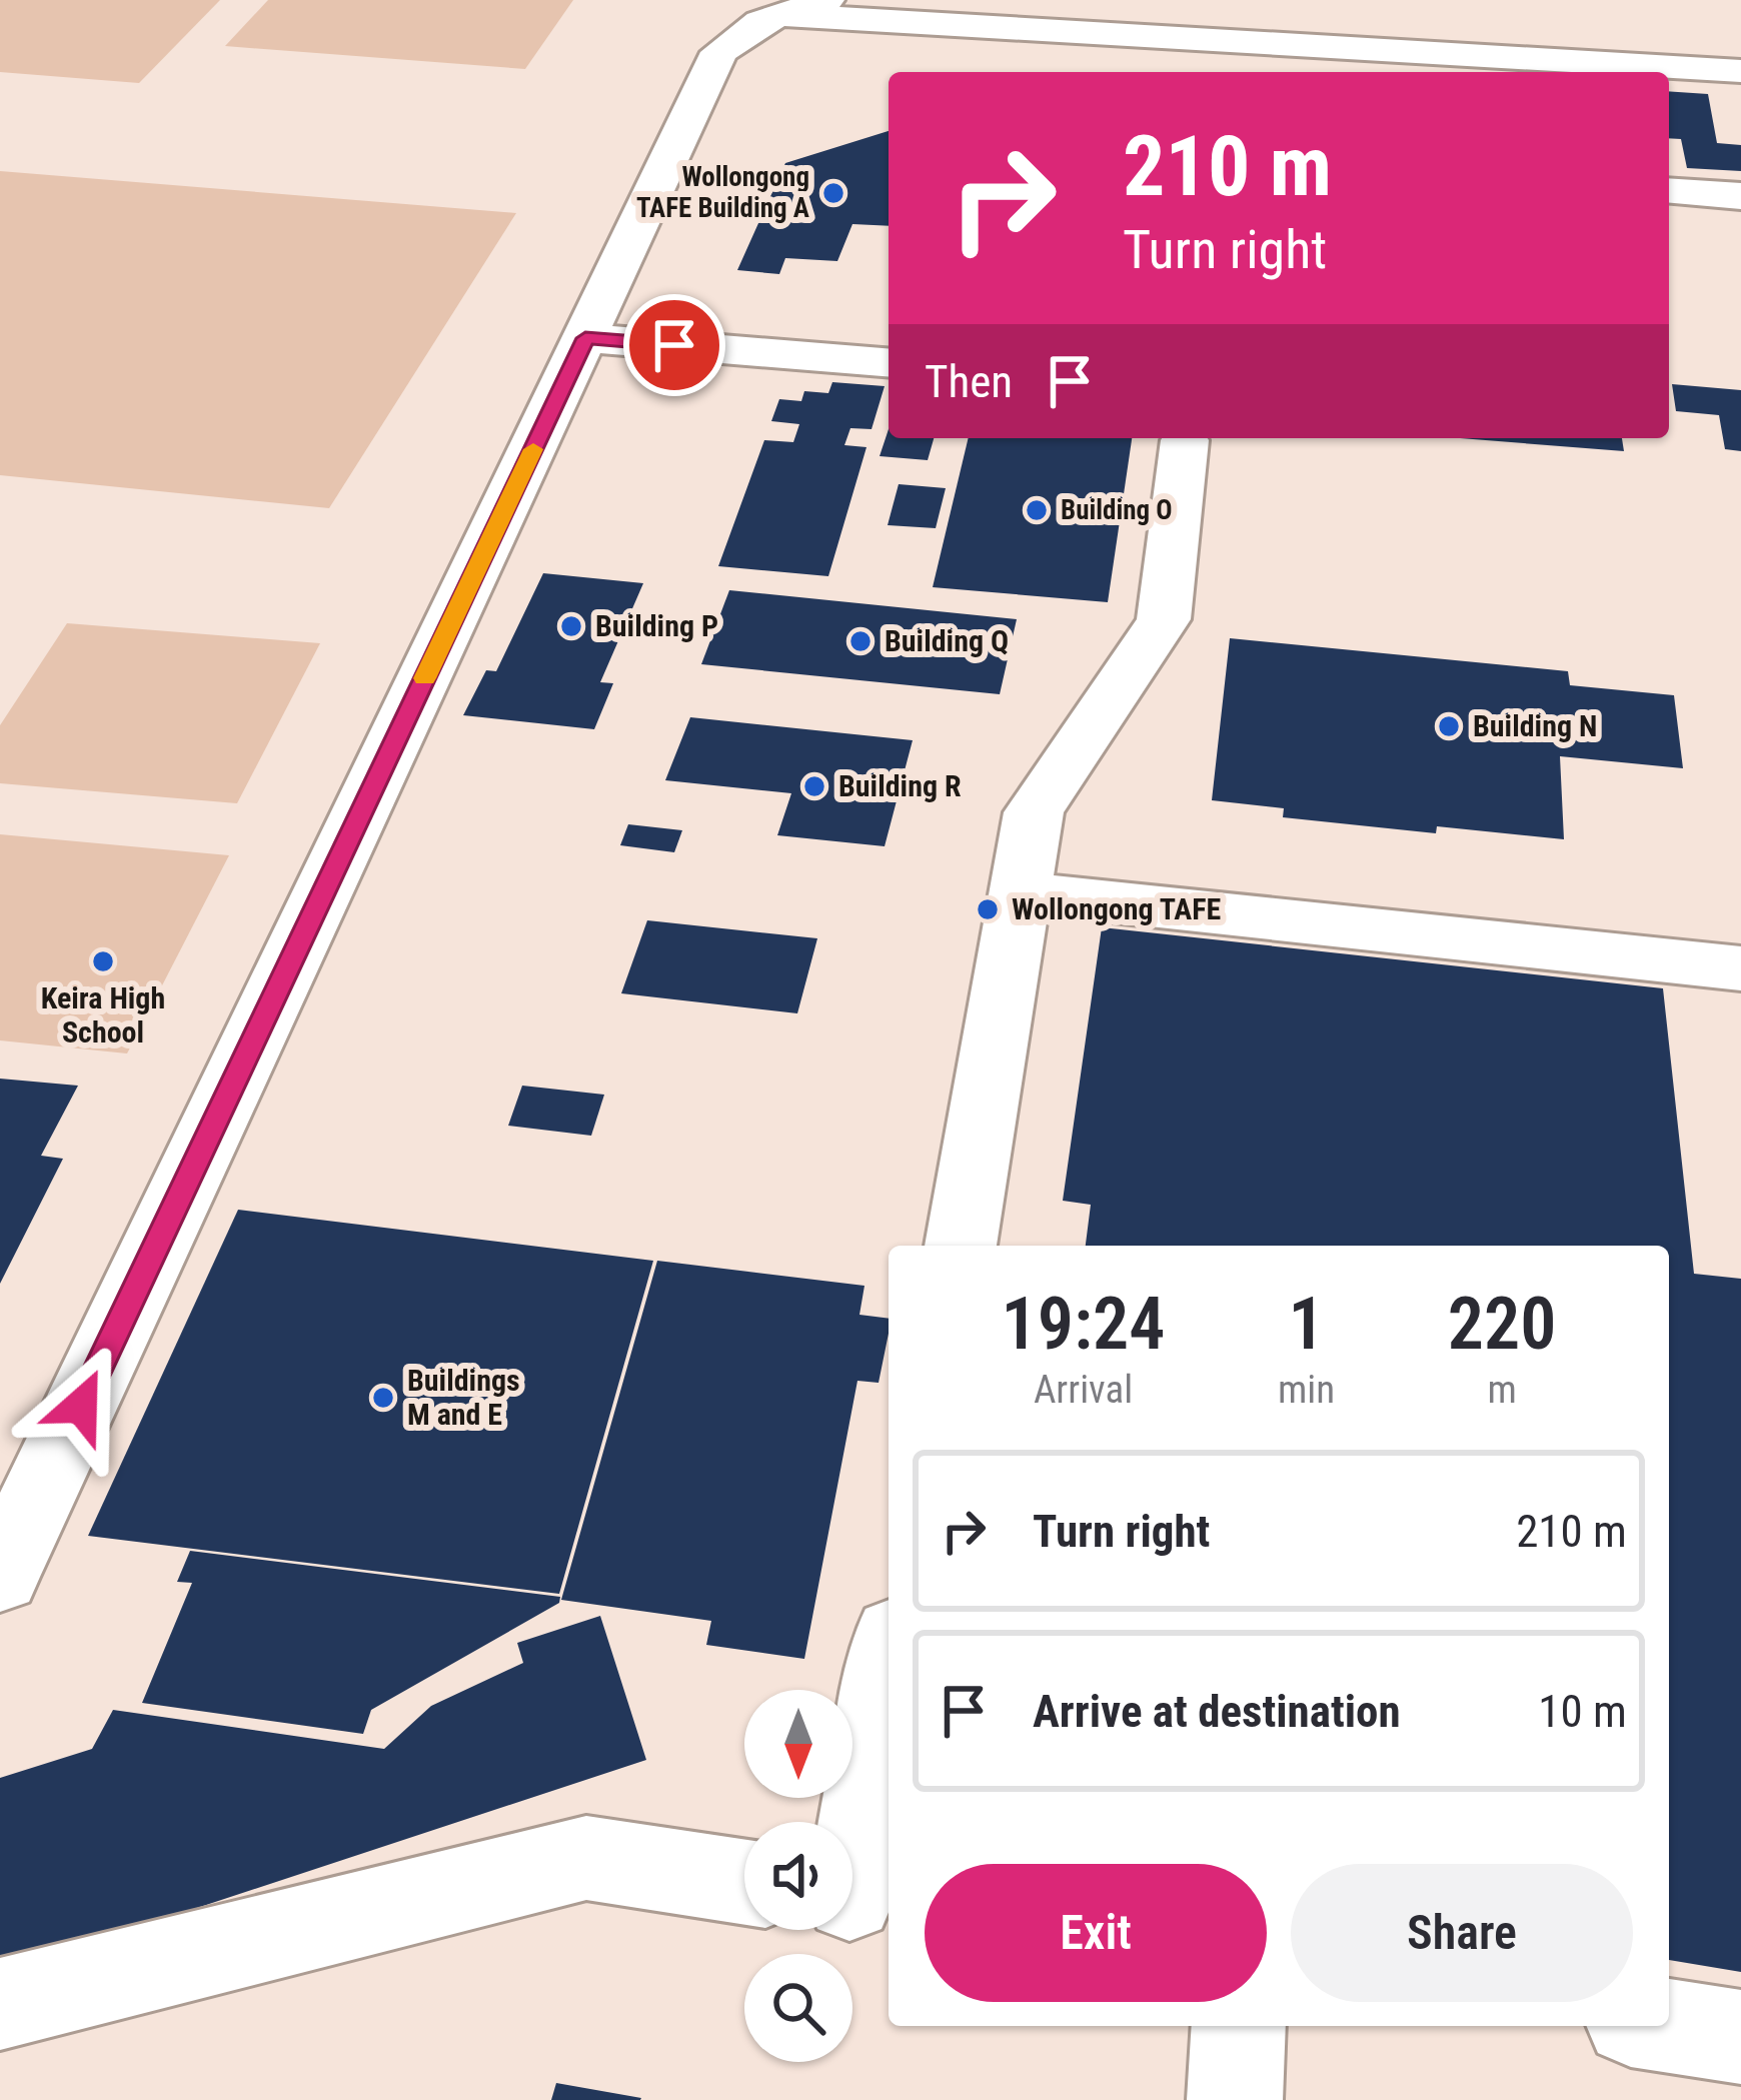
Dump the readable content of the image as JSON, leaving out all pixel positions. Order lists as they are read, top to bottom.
{
  "places": [
    "Wollongong TAFE Building A",
    "Building O",
    "Building P",
    "Building Q",
    "Building N",
    "Building R",
    "Wollongong TAFE",
    "Keira High School",
    "Buildings M and E"
  ],
  "north": "bottom",
  "page": {
    "turn": ["210 m", "Turn right"],
    "then": "Then",
    "eta": [
      "19:24",
      "Arrival",
      "1",
      "min",
      "220",
      "m"
    ],
    "list": [
      {
        "name": "Turn right",
        "value": "210 m"
      },
      {
        "name": "Arrive at destination",
        "value": "10 m"
      }
    ],
    "buttons": ["Exit", "Share"]
  }
}
